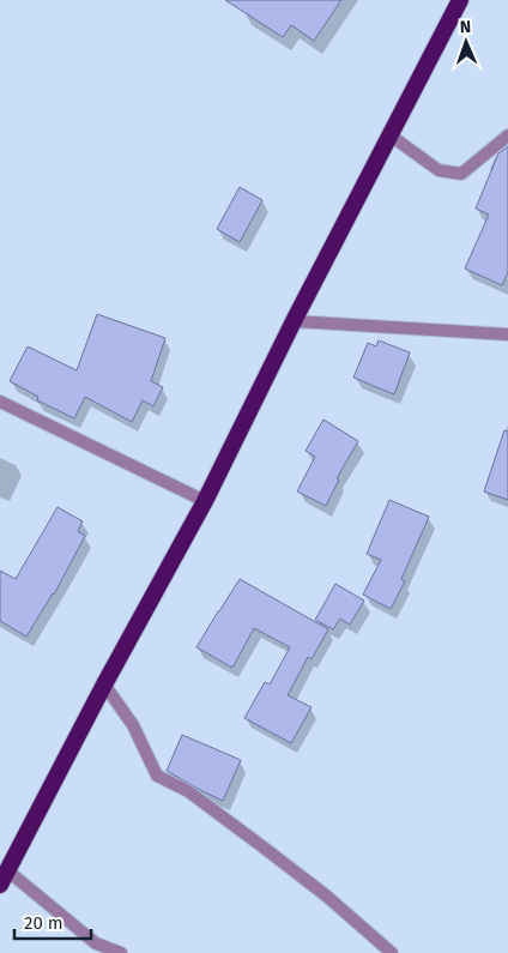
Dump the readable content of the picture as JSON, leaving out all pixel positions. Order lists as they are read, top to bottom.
{
  "scale_bar": "20 m",
  "north": "top"
}
